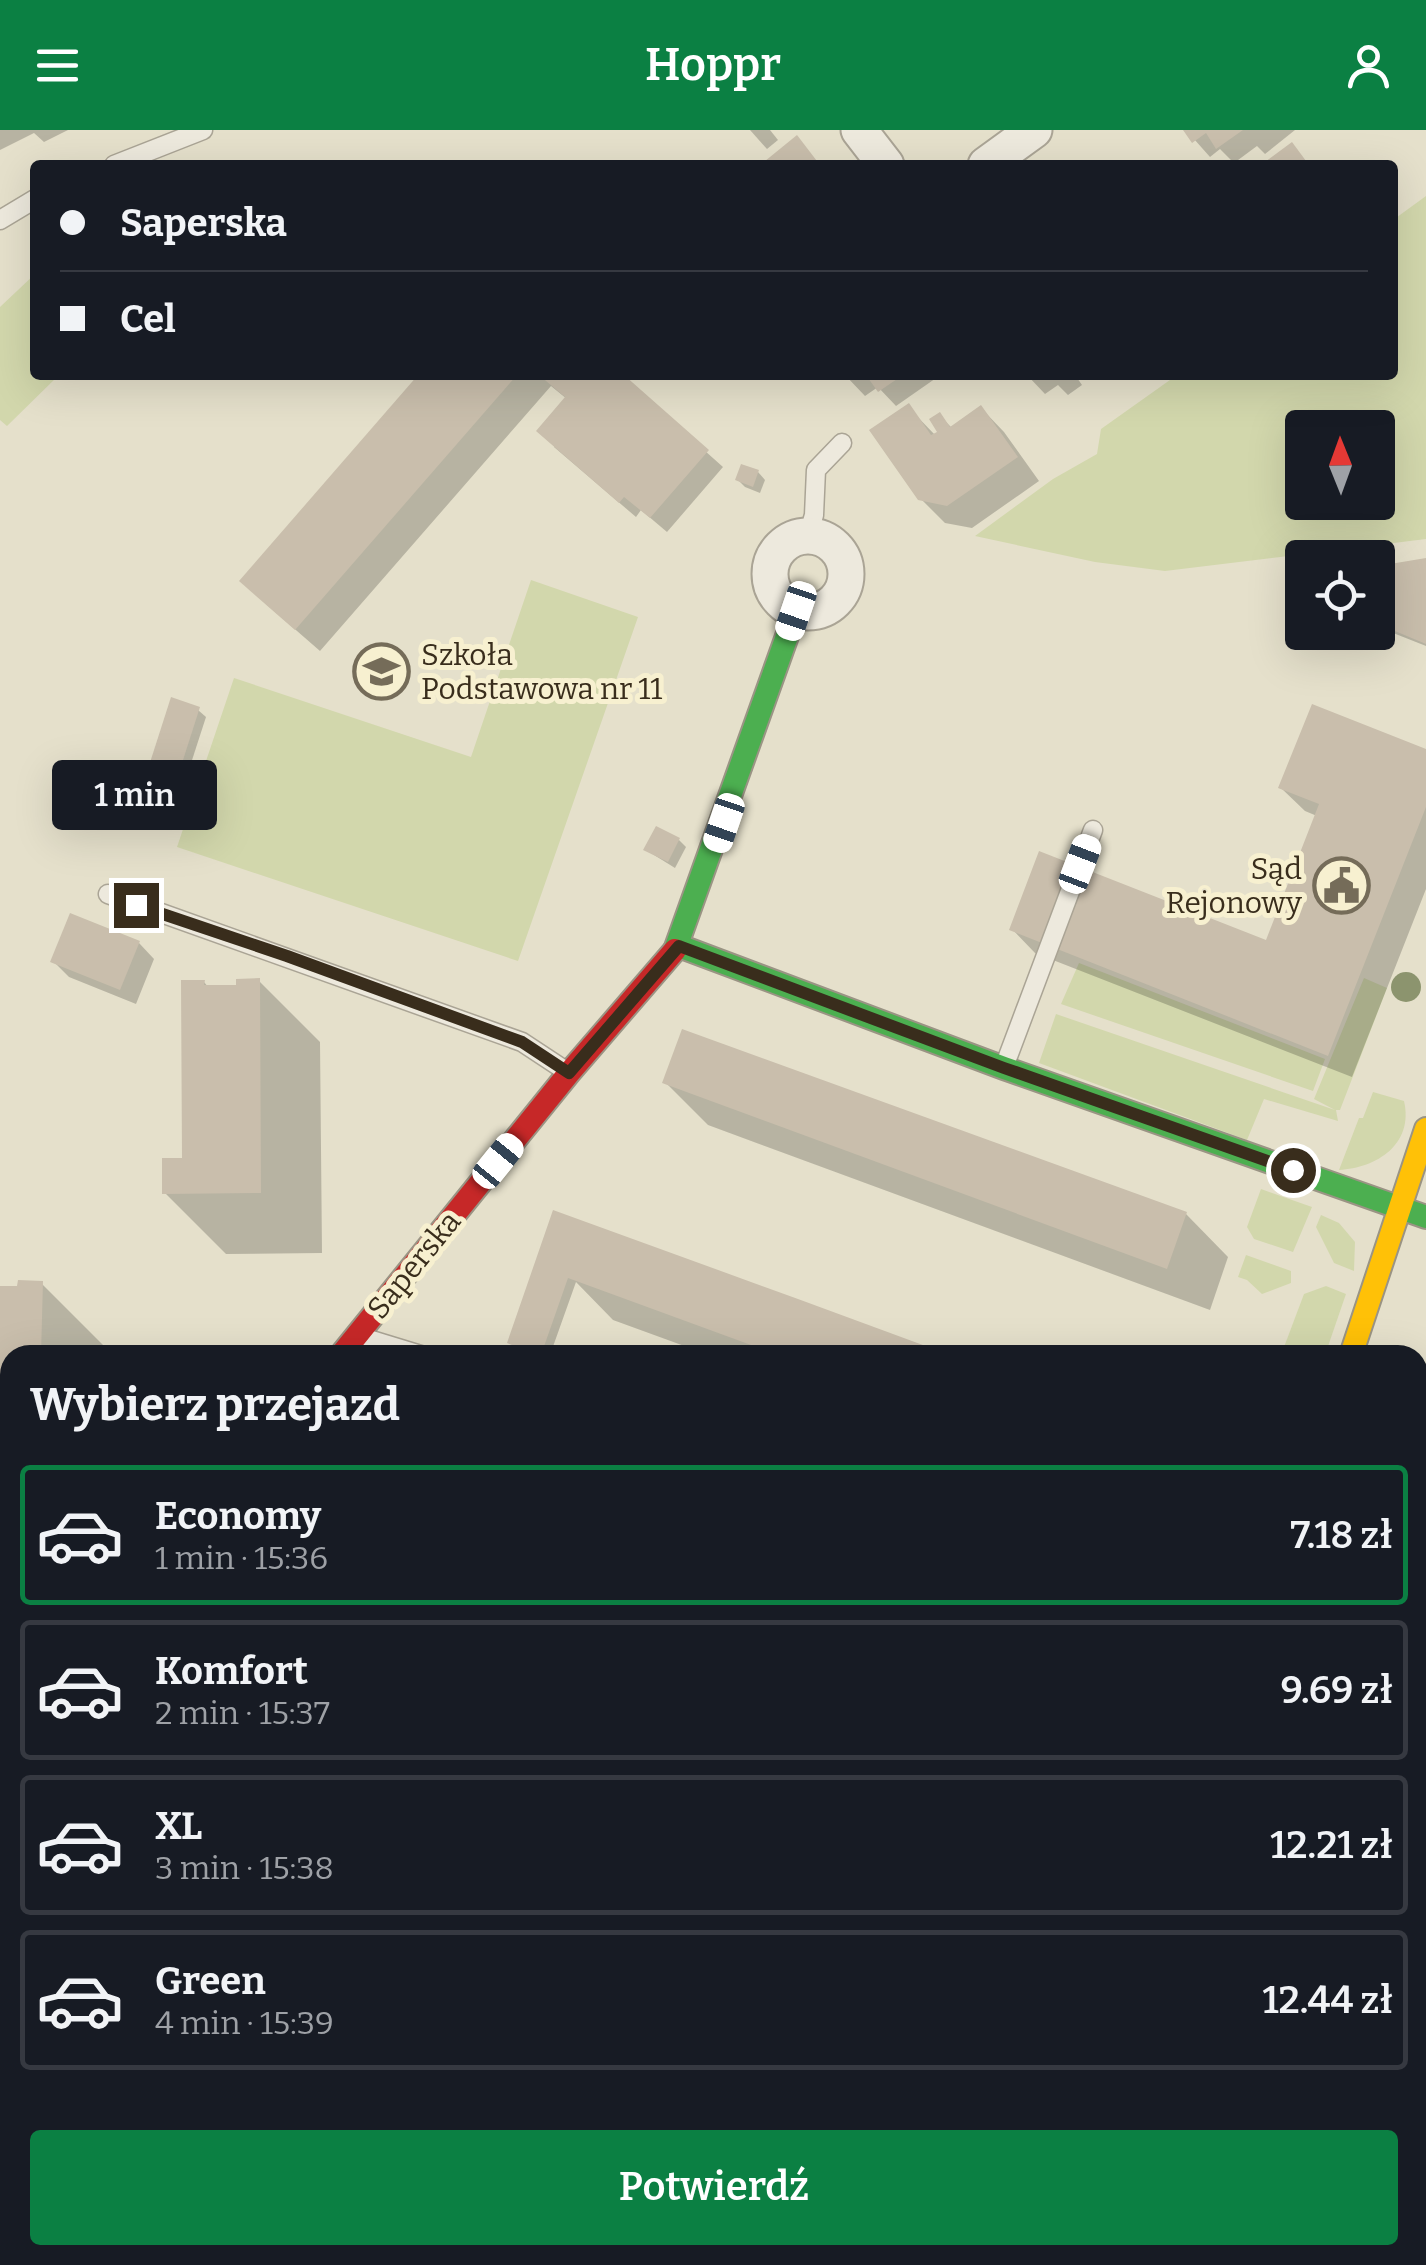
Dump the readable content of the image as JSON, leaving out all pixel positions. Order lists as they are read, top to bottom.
{
  "streets": {
    "street": ["Saperska"]
  },
  "places": {
    "school or university": ["Szkoła Podstawowa nr 11"],
    "public building": ["Sąd Rejonowy"]
  },
  "north": "top",
  "page": {
    "header": "Hoppr",
    "banner": ["Saperska", "Cel"],
    "bubble": "1 min",
    "heading": "Wybierz przejazd",
    "list": [
      {
        "name": "Economy",
        "note": "1 min · 15:36",
        "value": "7.18 zł"
      },
      {
        "name": "Komfort",
        "note": "2 min · 15:37",
        "value": "9.69 zł"
      },
      {
        "name": "XL",
        "note": "3 min · 15:38",
        "value": "12.21 zł"
      },
      {
        "name": "Green",
        "note": "4 min · 15:39",
        "value": "12.44 zł"
      }
    ],
    "buttons": "Potwierdź"
  }
}
